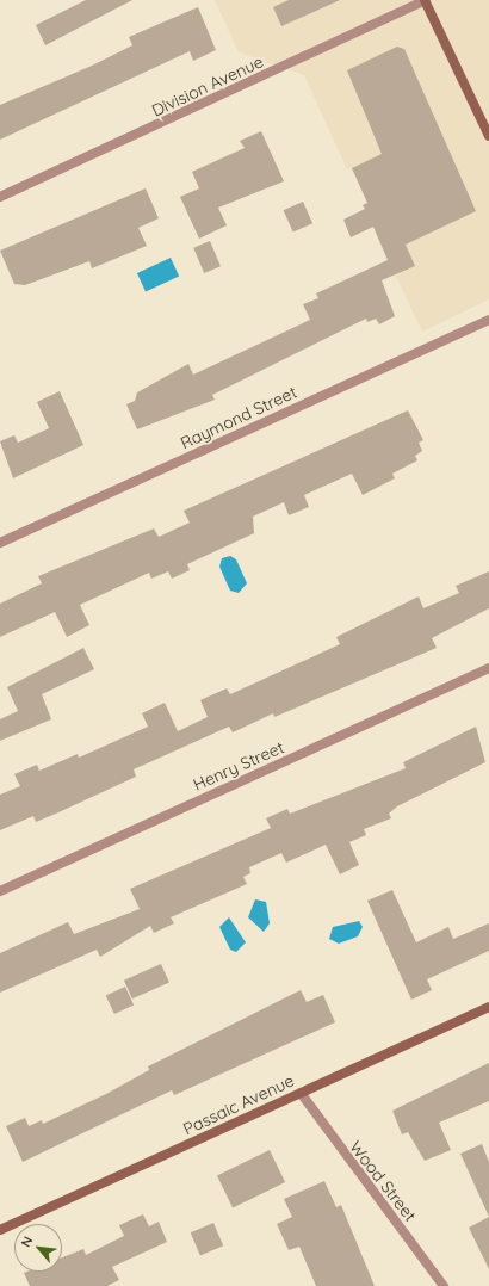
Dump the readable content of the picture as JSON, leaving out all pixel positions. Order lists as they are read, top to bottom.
{
  "streets": {
    "street": [
      "Division Avenue",
      "Raymond Street",
      "Henry Street",
      "Passaic Avenue",
      "Wood Street"
    ]
  },
  "crossings": [
    ["Passaic Avenue", "Wood Street"]
  ],
  "north": "top left"
}
